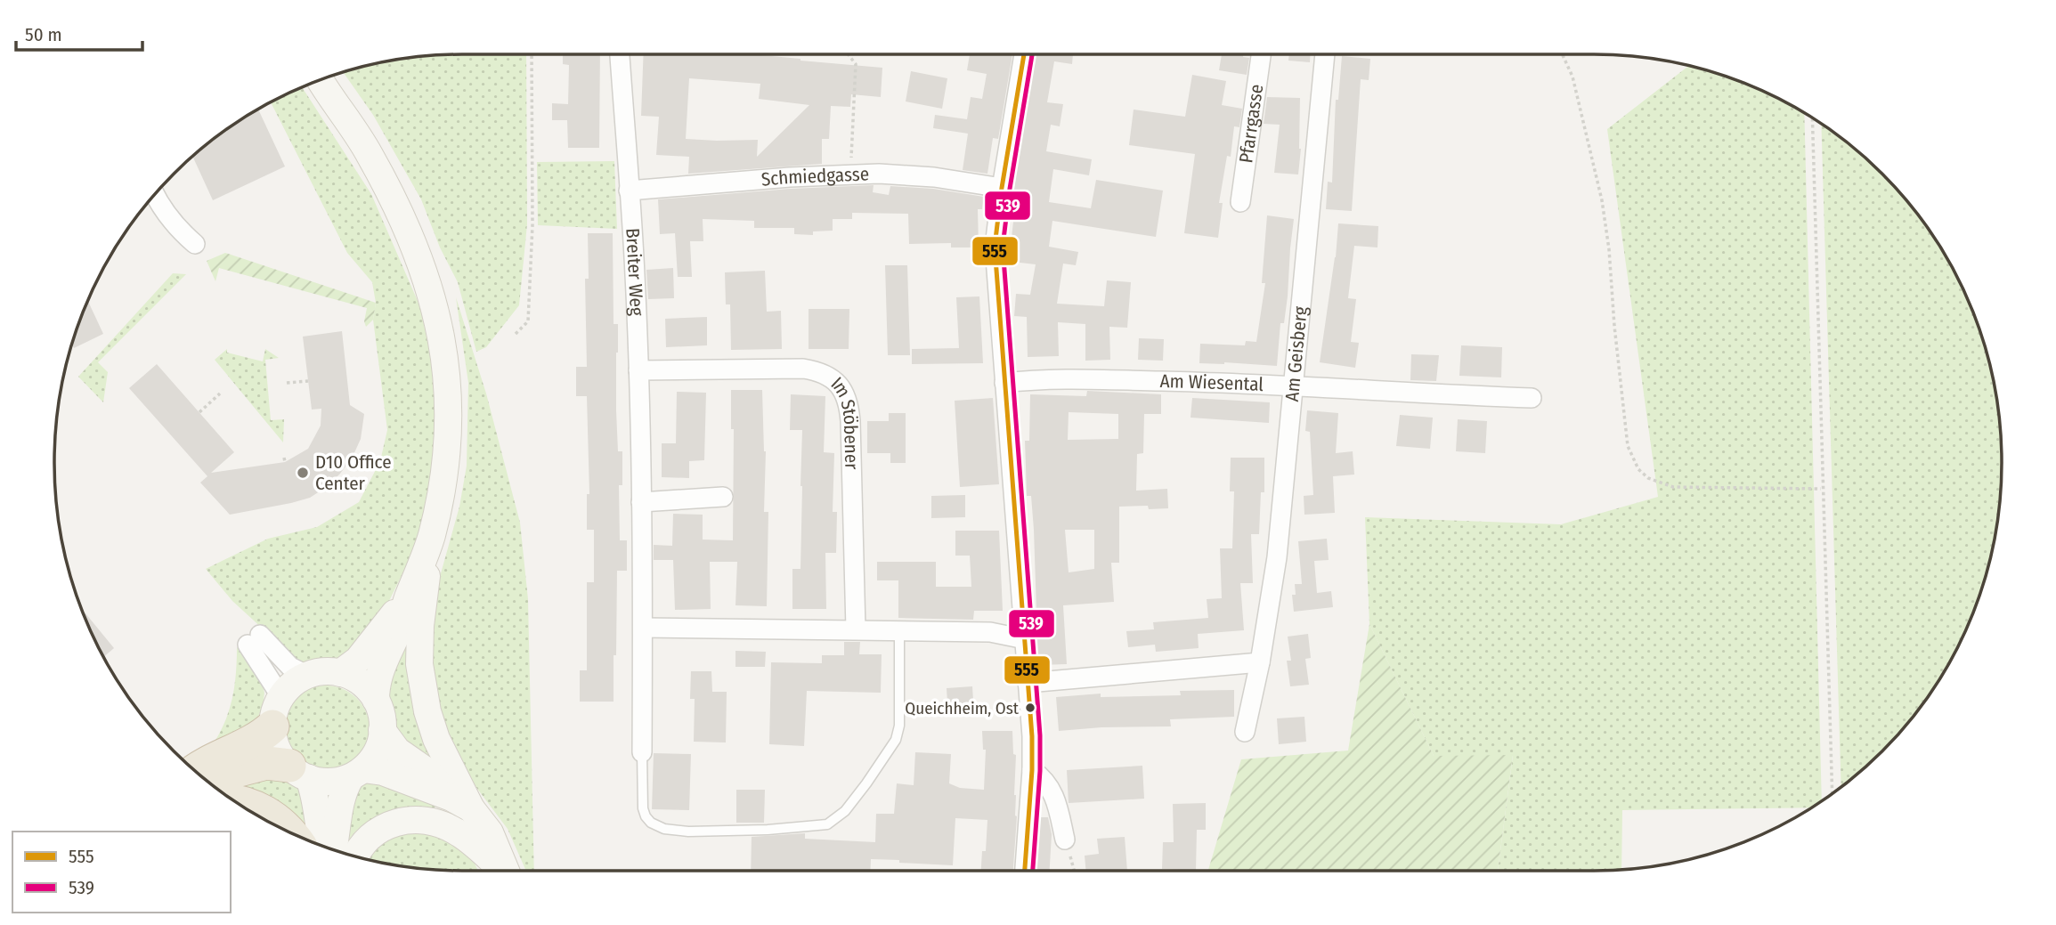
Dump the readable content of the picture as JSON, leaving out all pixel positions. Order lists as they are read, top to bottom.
{
  "streets": {
    "street": [
      "Pfarrgasse",
      "Schmiedgasse",
      "Breiter Weg",
      "Am Geisberg",
      "Am Wiesental",
      "Im Stöbener"
    ]
  },
  "crossings": [
    ["Schmiedgasse", "Breiter Weg"],
    ["Breiter Weg", "Im Stöbener"],
    ["Am Geisberg", "Am Wiesental"]
  ],
  "places": ["D10 Office Center", "Queichheim, Ost"],
  "lines": ["transit line 555", "transit line 539"],
  "legend": ["555", "539"],
  "scale_bar": "50 m"
}
